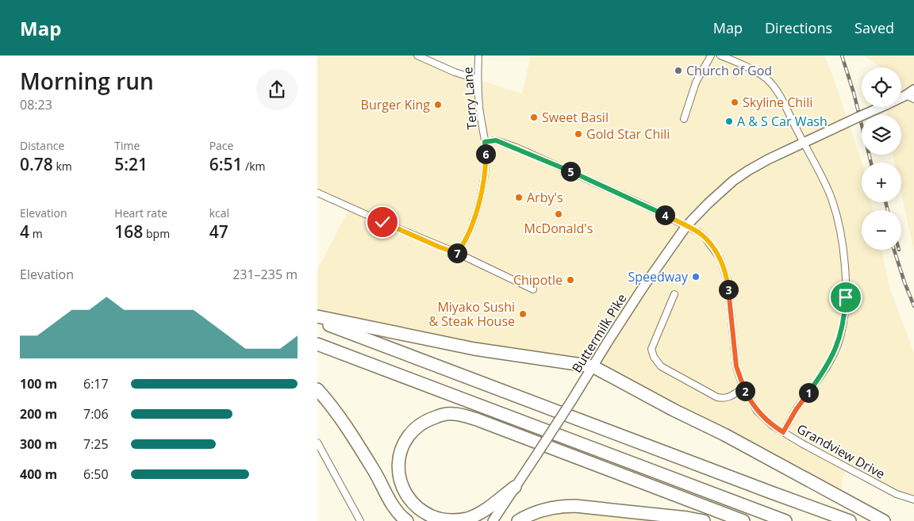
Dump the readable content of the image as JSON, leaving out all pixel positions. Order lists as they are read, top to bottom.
{
  "streets": {
    "main road": ["Buttermilk Pike"],
    "street": ["Terry Lane", "Grandview Drive"]
  },
  "crossings": [
    ["Terry Lane", "Grandview Drive"],
    ["Buttermilk Pike", "Grandview Drive"]
  ],
  "places": [
    "Church of God",
    "Skyline Chili",
    "Burger King",
    "Sweet Basil",
    "A & S Car Wash",
    "Gold Star Chili",
    "Arby's",
    "McDonald's",
    "Speedway",
    "Chipotle",
    "Miyako Sushi & Steak House"
  ],
  "page": {
    "header": "Map",
    "nav": ["Map", "Directions", "Saved"],
    "heading": ["Morning run", "08:23"],
    "map_buttons": ["+", "−"],
    "stats": [
      ["Distance", "0.78 km"],
      ["Time", "5:21"],
      ["Pace", "6:51 /km"],
      ["Elevation", "4 m"],
      ["Heart rate", "168 bpm"],
      ["kcal", "47"]
    ],
    "pins": [
      "6",
      "5",
      "4",
      "7",
      "3",
      "2",
      "1"
    ],
    "chart": ["Elevation", "231–235 m"],
    "list": [
      {
        "name": "100 m",
        "note": "6:17"
      },
      {
        "name": "200 m",
        "note": "7:06"
      },
      {
        "name": "300 m",
        "note": "7:25"
      },
      {
        "name": "400 m",
        "note": "6:50"
      }
    ]
  }
}
